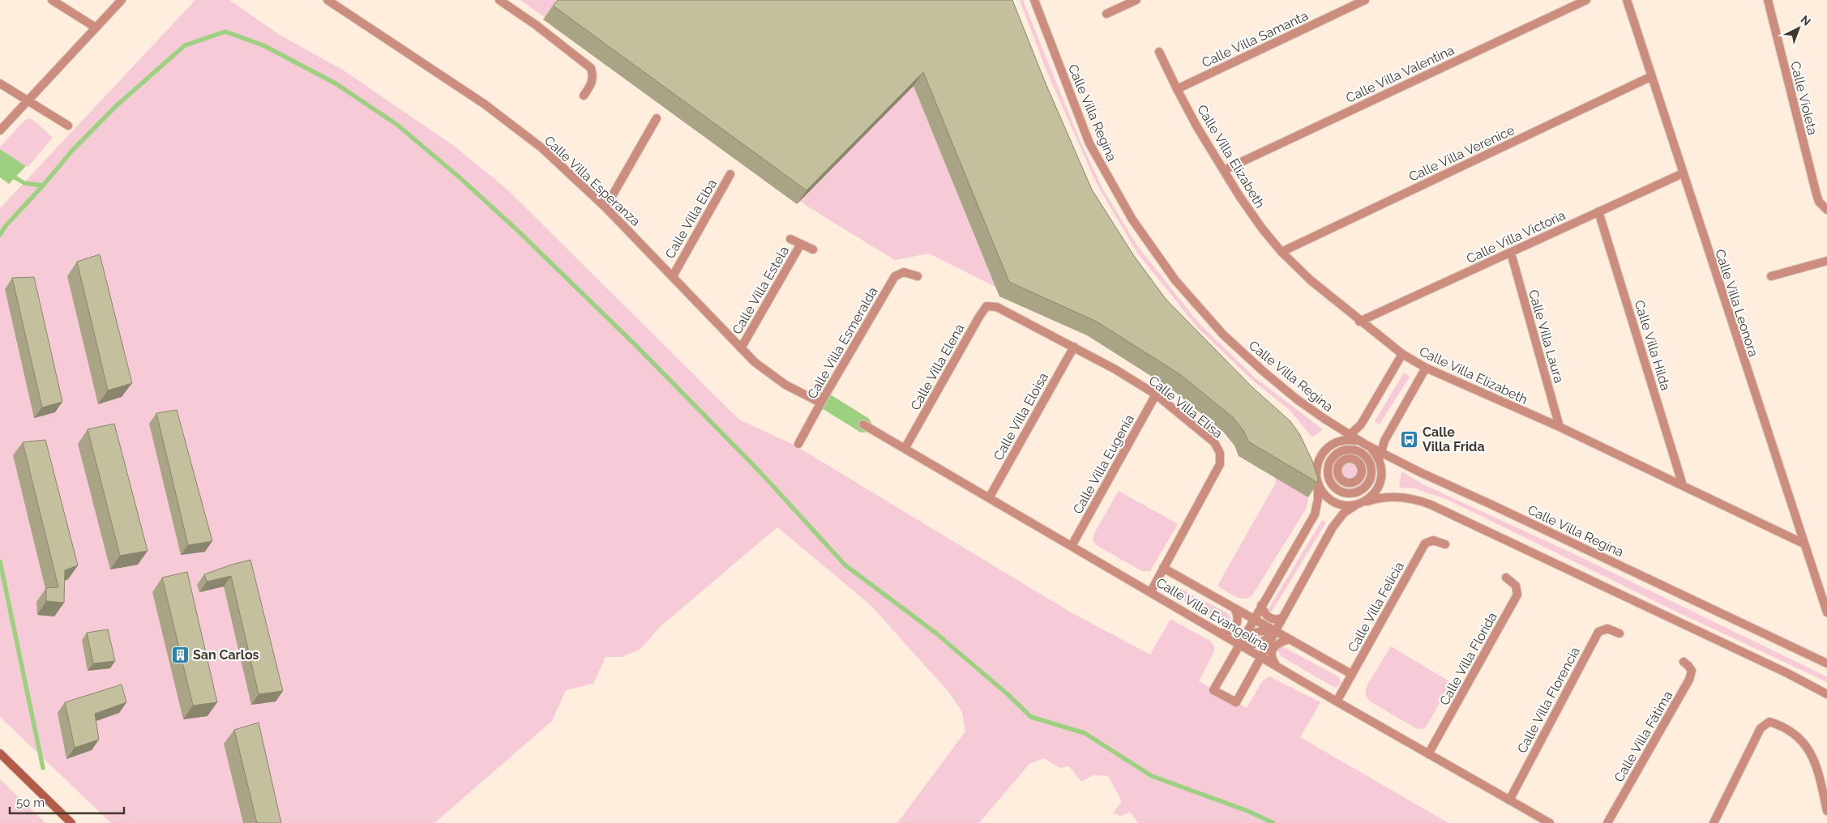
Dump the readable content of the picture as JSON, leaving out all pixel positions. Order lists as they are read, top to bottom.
{
  "streets": {
    "street": [
      "Calle Villa Samanta",
      "Calle Villa Valentina",
      "Calle Violeta",
      "Calle Villa Regina",
      "Calle Villa Verenice",
      "Calle Villa Elizabeth",
      "Calle Villa Esperanza",
      "Calle Villa Elba",
      "Calle Villa Victoria",
      "Calle Villa Estela",
      "Calle Villa Leonora",
      "Calle Villa Laura",
      "Calle Villa Esmeralda",
      "Calle Villa Hilda",
      "Calle Villa Elena",
      "Calle Villa Elisa",
      "Calle Villa Eloisa",
      "Calle Villa Eugenia",
      "Calle Villa Felicia",
      "Calle Villa Evangelina",
      "Calle Villa Florida",
      "Calle Villa Florencia",
      "Calle Villa Fátima"
    ]
  },
  "crossings": [
    ["Calle Villa Samanta", "Calle Villa Elizabeth"],
    ["Calle Villa Valentina", "Calle Villa Elizabeth"],
    ["Calle Villa Verenice", "Calle Villa Elizabeth"],
    ["Calle Villa Verenice", "Calle Villa Leonora"],
    ["Calle Villa Elizabeth", "Calle Villa Victoria"],
    ["Calle Villa Elizabeth", "Calle Villa Leonora"],
    ["Calle Villa Elizabeth", "Calle Villa Laura"],
    ["Calle Villa Elizabeth", "Calle Villa Hilda"],
    ["Calle Villa Esperanza", "Calle Villa Elba"],
    ["Calle Villa Esperanza", "Calle Villa Estela"],
    ["Calle Villa Esperanza", "Calle Villa Esmeralda"],
    ["Calle Villa Victoria", "Calle Villa Leonora"],
    ["Calle Villa Victoria", "Calle Villa Laura"],
    ["Calle Villa Victoria", "Calle Villa Hilda"],
    ["Calle Villa Elena", "Calle Villa Elisa"],
    ["Calle Villa Elena", "Calle Villa Evangelina"],
    ["Calle Villa Elisa", "Calle Villa Eloisa"],
    ["Calle Villa Elisa", "Calle Villa Eugenia"],
    ["Calle Villa Elisa", "Calle Villa Evangelina"],
    ["Calle Villa Eloisa", "Calle Villa Evangelina"],
    ["Calle Villa Eugenia", "Calle Villa Evangelina"],
    ["Calle Villa Felicia", "Calle Villa Evangelina"],
    ["Calle Villa Evangelina", "Calle Villa Florida"],
    ["Calle Villa Evangelina", "Calle Villa Florencia"]
  ],
  "places": {
    "bus stop": ["Calle Villa Frida"],
    "building": ["San Carlos"]
  },
  "scale_bar": "50 m",
  "north": "top right"
}
